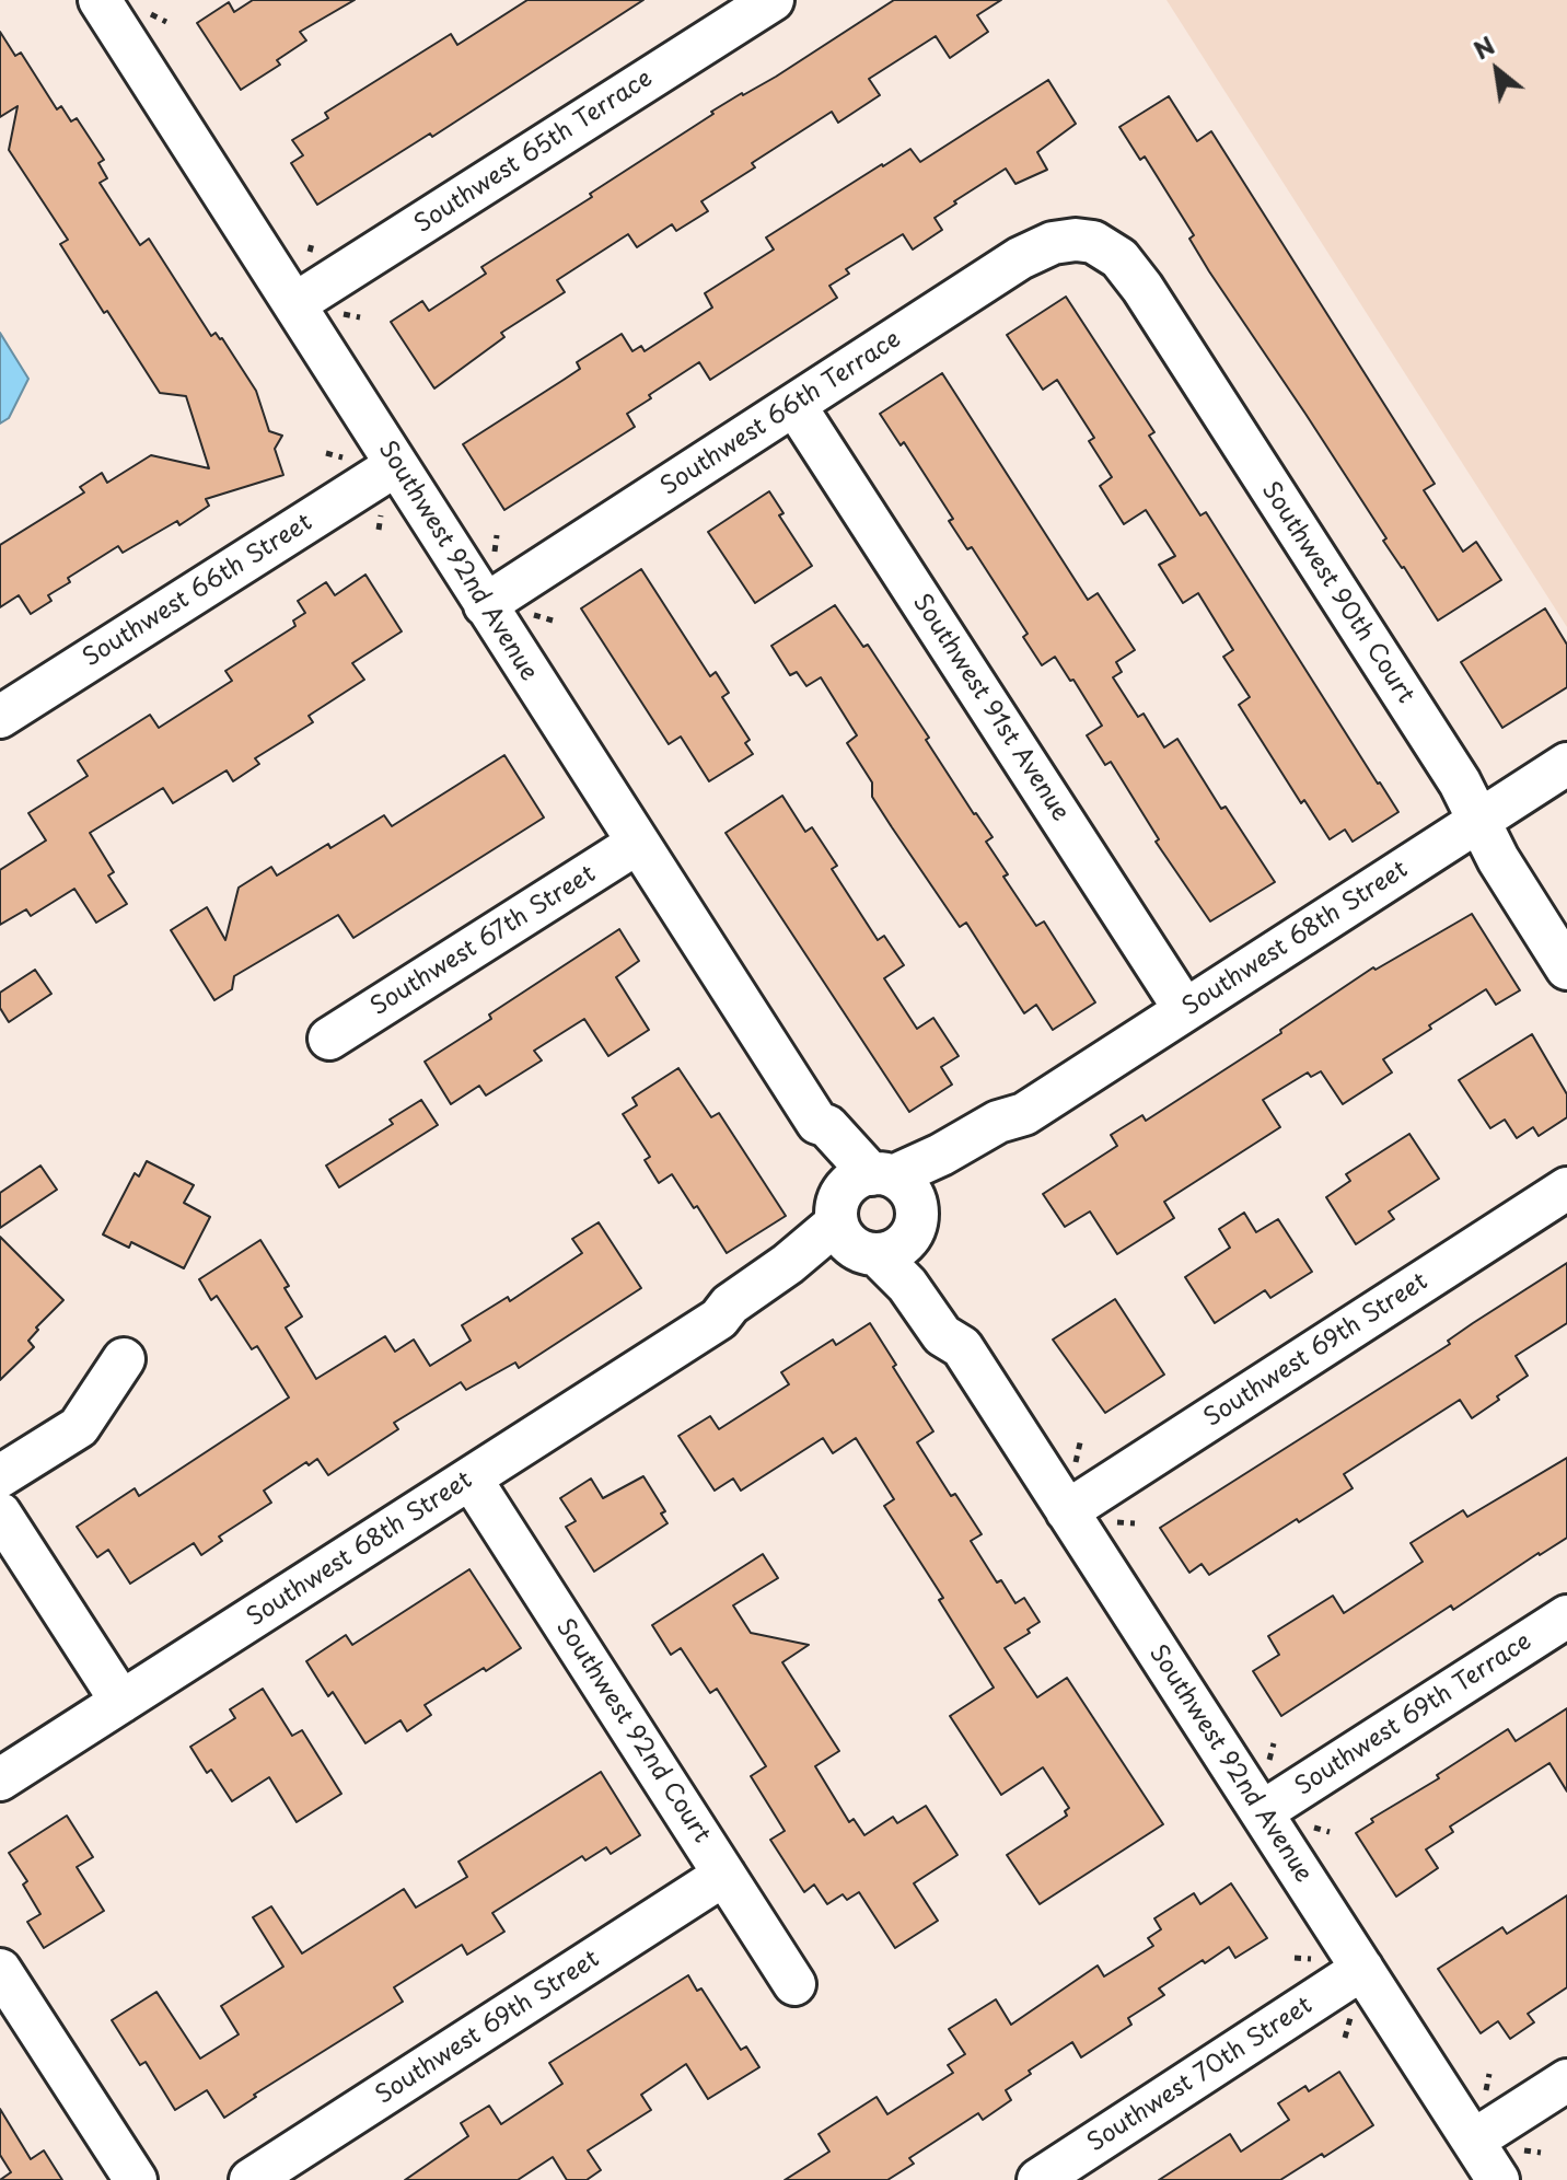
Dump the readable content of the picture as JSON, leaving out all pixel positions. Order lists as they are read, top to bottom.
{
  "streets": {
    "street": [
      "Southwest 65th Terrace",
      "Southwest 66th Terrace",
      "Southwest 92nd Avenue",
      "Southwest 66th Street",
      "Southwest 90th Court",
      "Southwest 91st Avenue",
      "Southwest 68th Street",
      "Southwest 67th Street",
      "Southwest 69th Street",
      "Southwest 69th Terrace",
      "Southwest 92nd Court",
      "Southwest 70th Street"
    ]
  },
  "crossings": [
    ["Southwest 65th Terrace", "Southwest 92nd Avenue"],
    ["Southwest 66th Terrace", "Southwest 92nd Avenue"],
    ["Southwest 66th Terrace", "Southwest 90th Court"],
    ["Southwest 66th Terrace", "Southwest 91st Avenue"],
    ["Southwest 92nd Avenue", "Southwest 66th Street"],
    ["Southwest 92nd Avenue", "Southwest 68th Street"],
    ["Southwest 92nd Avenue", "Southwest 67th Street"],
    ["Southwest 92nd Avenue", "Southwest 69th Street"],
    ["Southwest 92nd Avenue", "Southwest 69th Terrace"],
    ["Southwest 92nd Avenue", "Southwest 70th Street"],
    ["Southwest 90th Court", "Southwest 68th Street"],
    ["Southwest 91st Avenue", "Southwest 68th Street"],
    ["Southwest 68th Street", "Southwest 92nd Court"],
    ["Southwest 69th Street", "Southwest 92nd Court"]
  ],
  "north": "top left"
}
